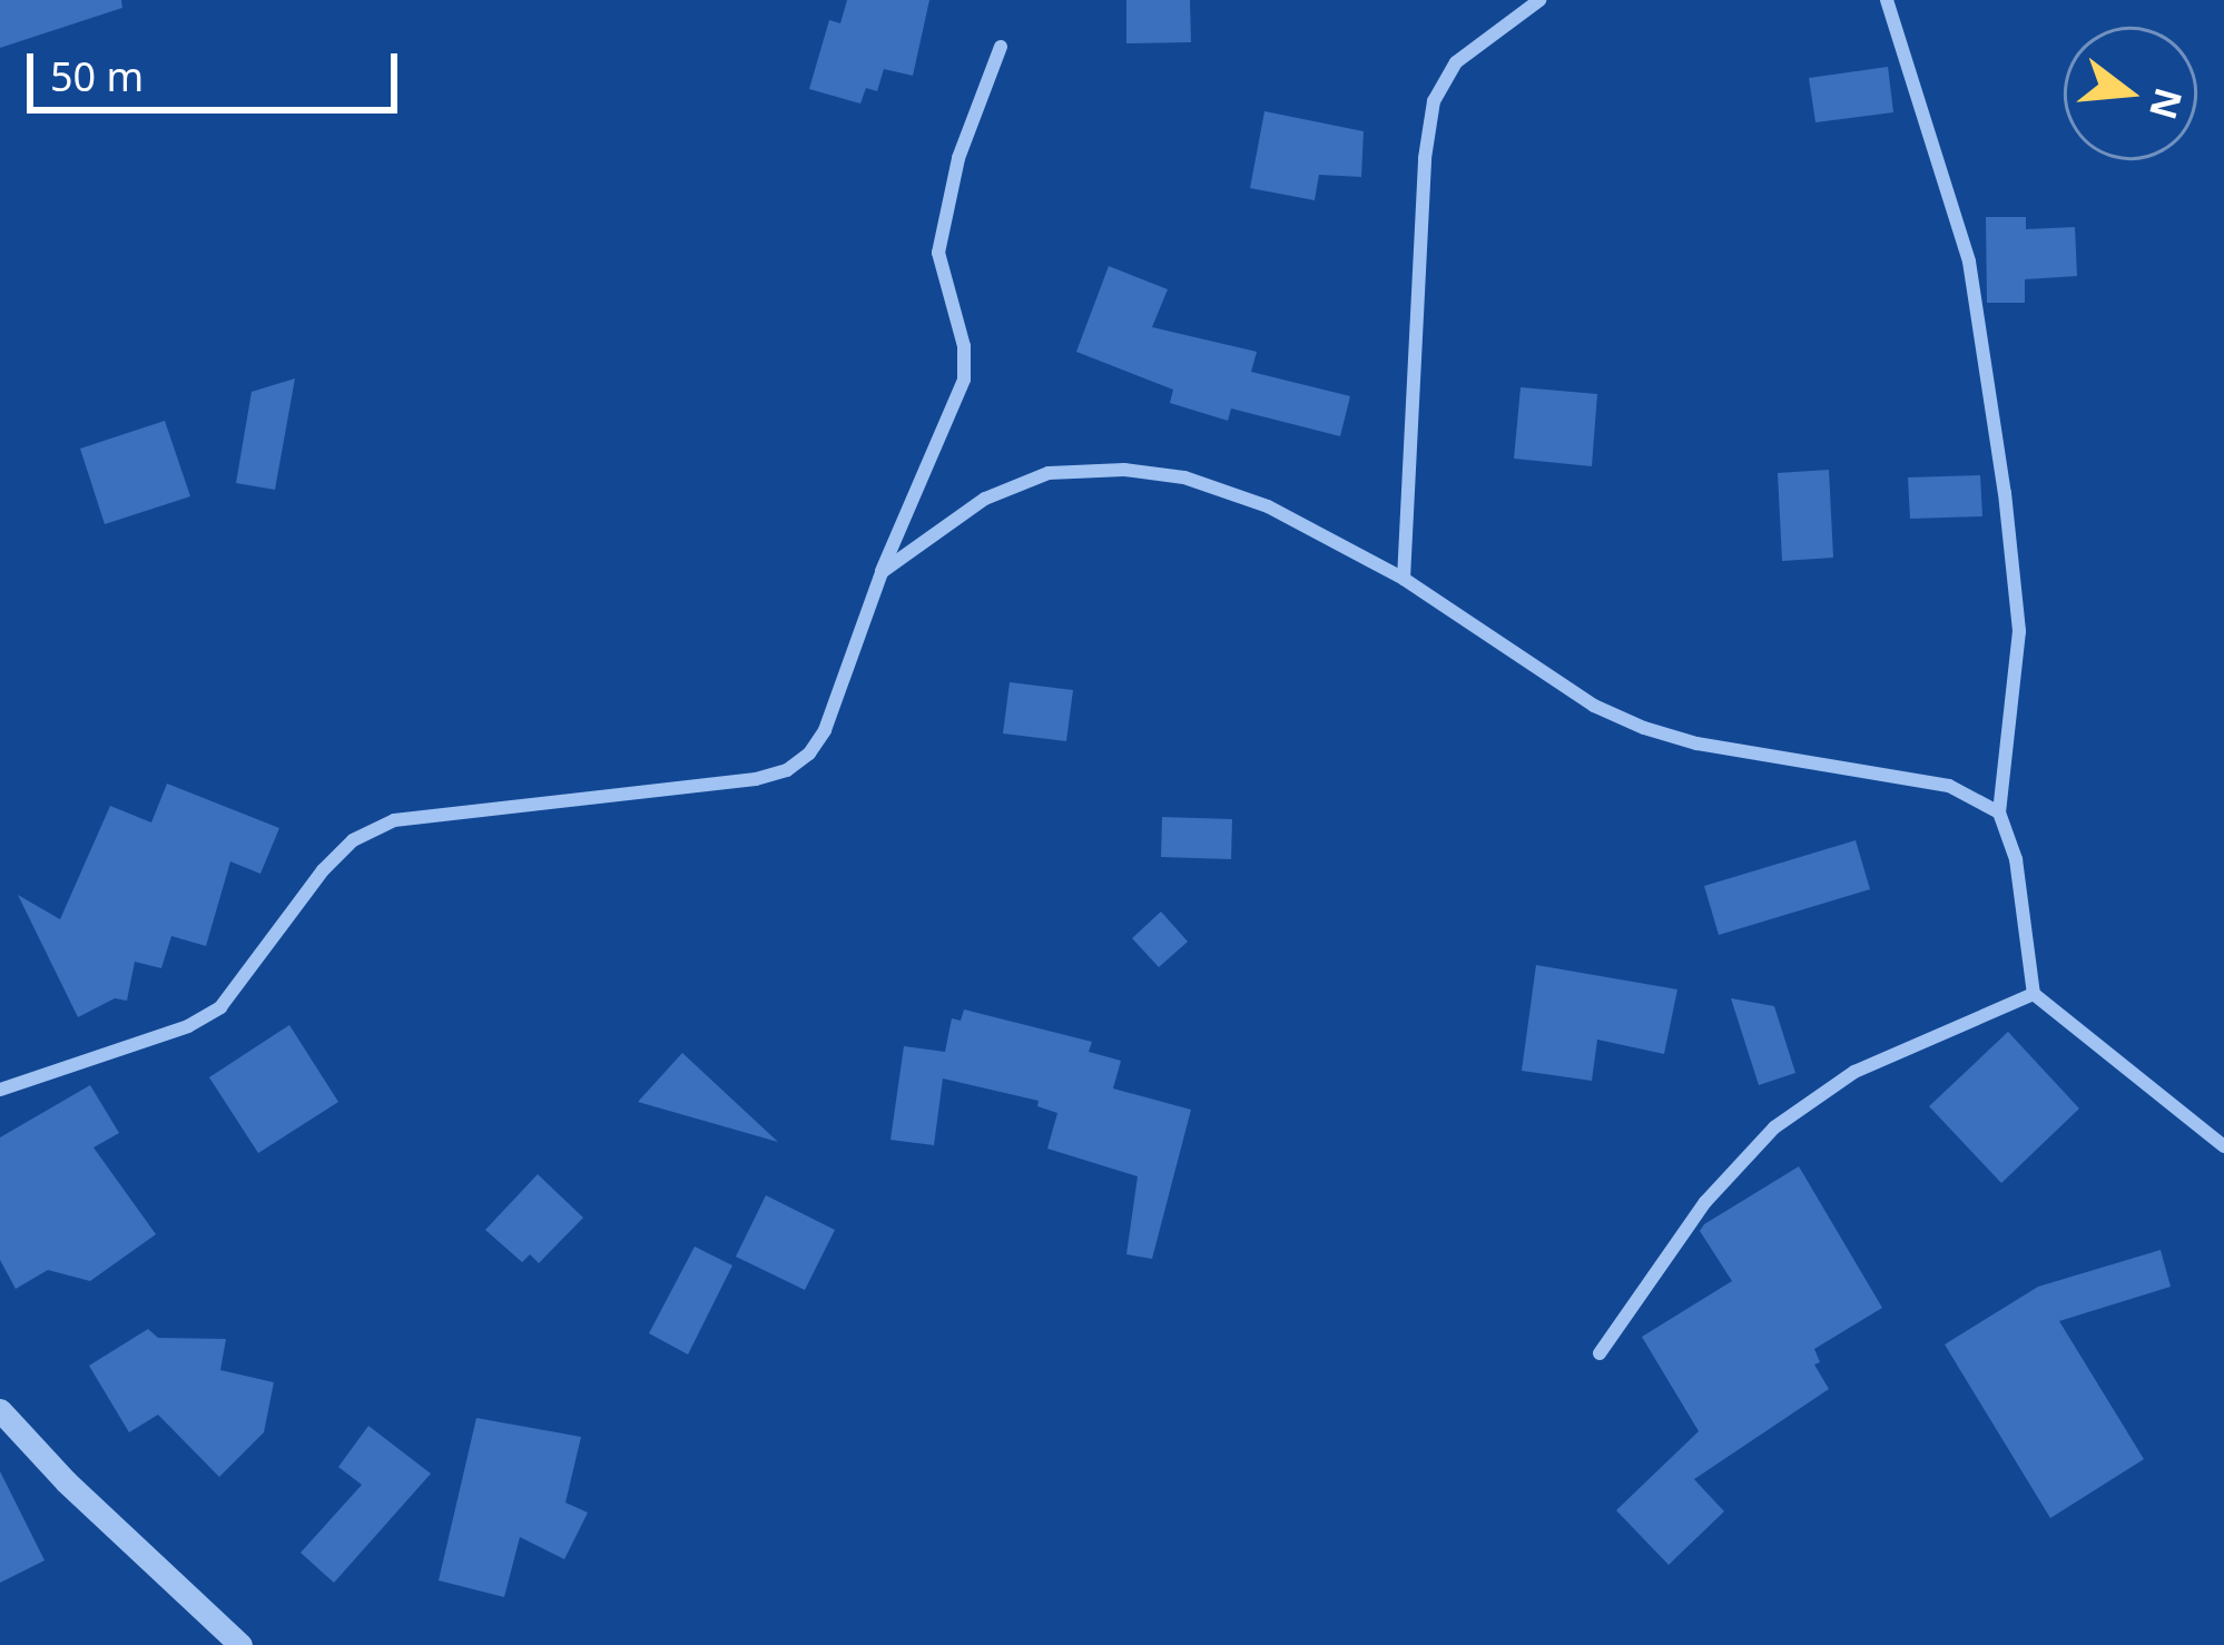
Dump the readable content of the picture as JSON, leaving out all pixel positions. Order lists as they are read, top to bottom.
{
  "scale_bar": "50 m",
  "north": "right"
}
